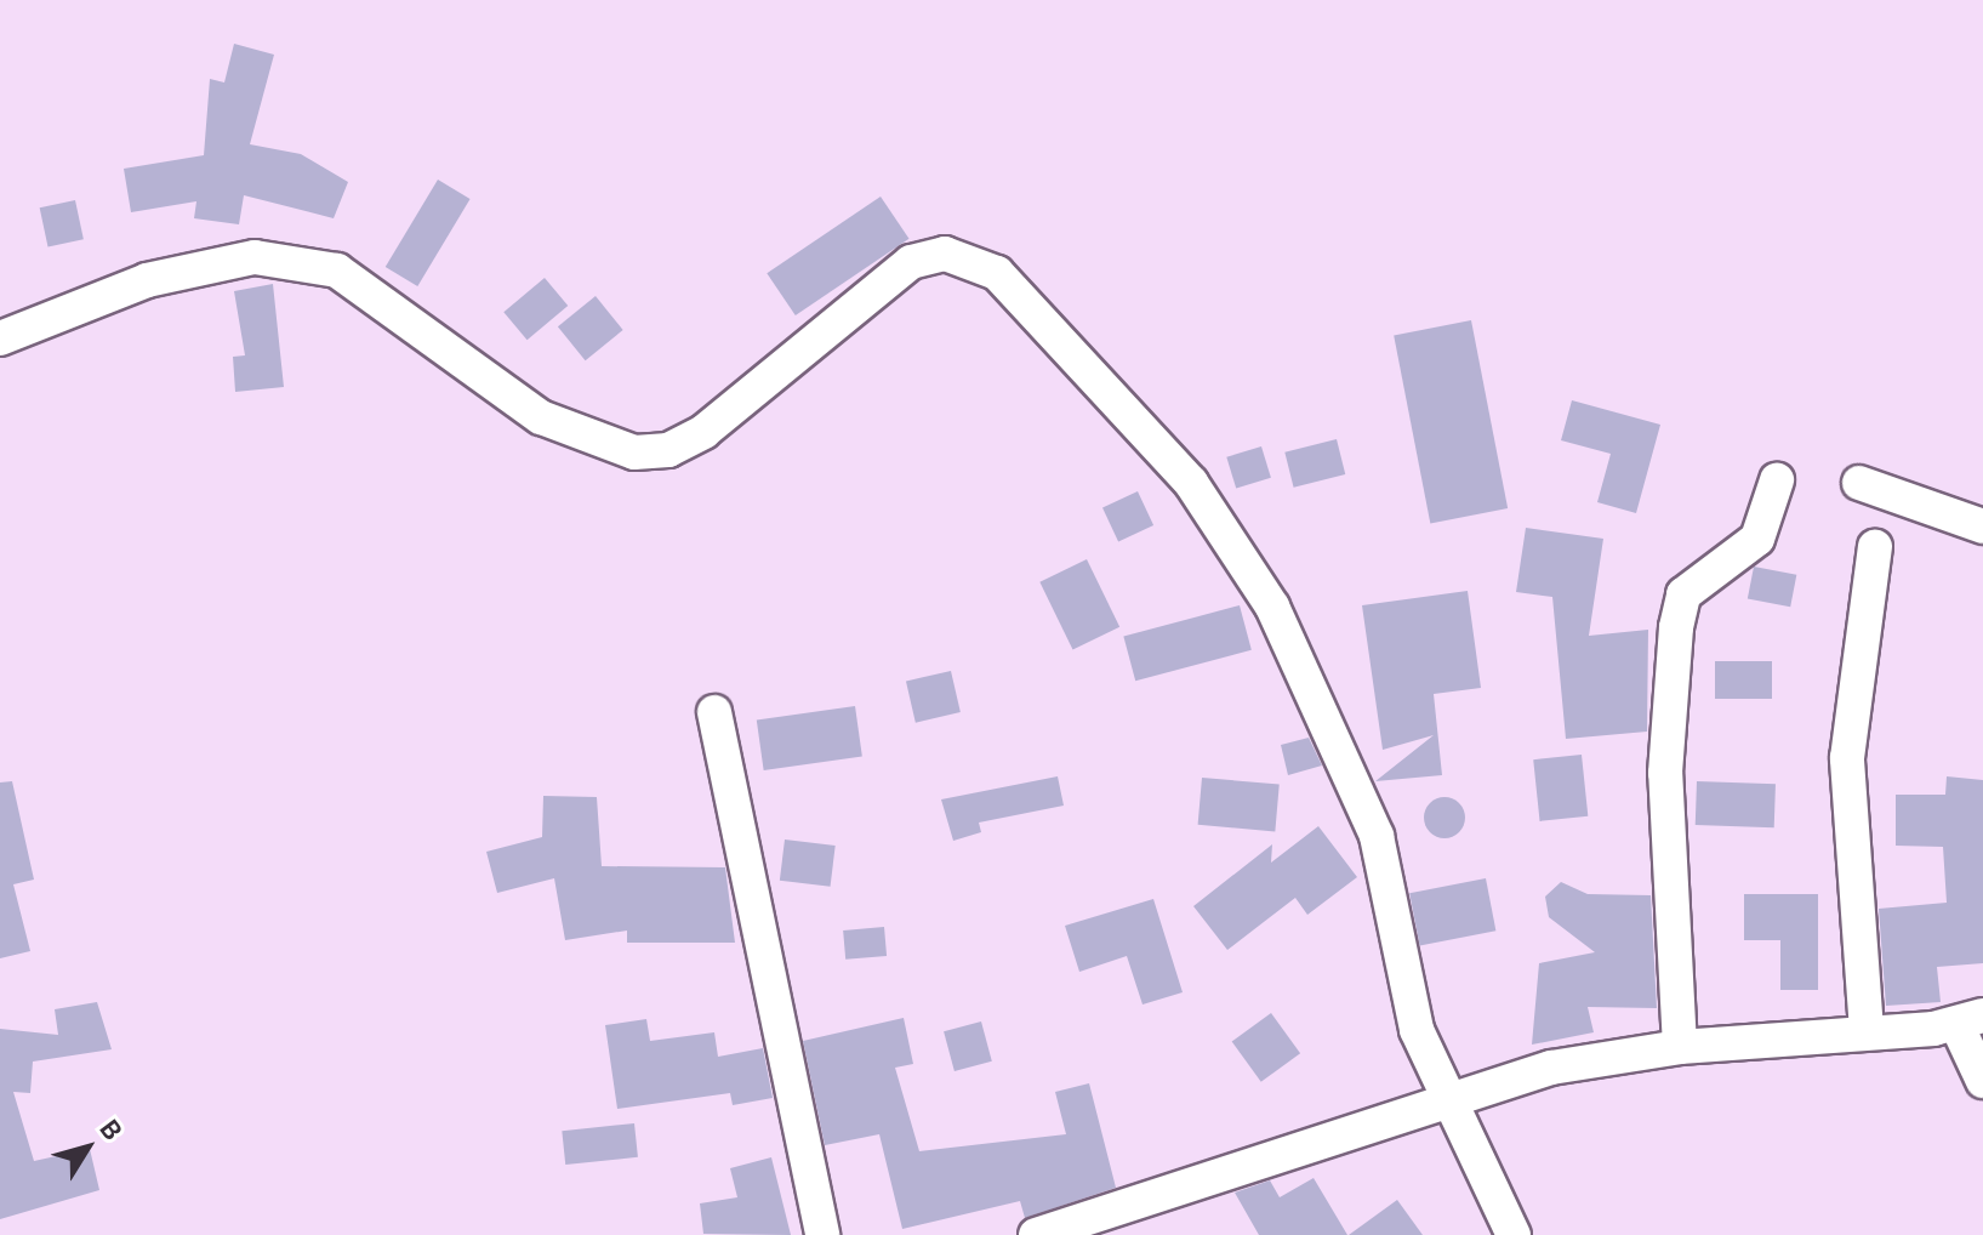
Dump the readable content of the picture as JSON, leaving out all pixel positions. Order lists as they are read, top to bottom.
{
  "north": "top right"
}
